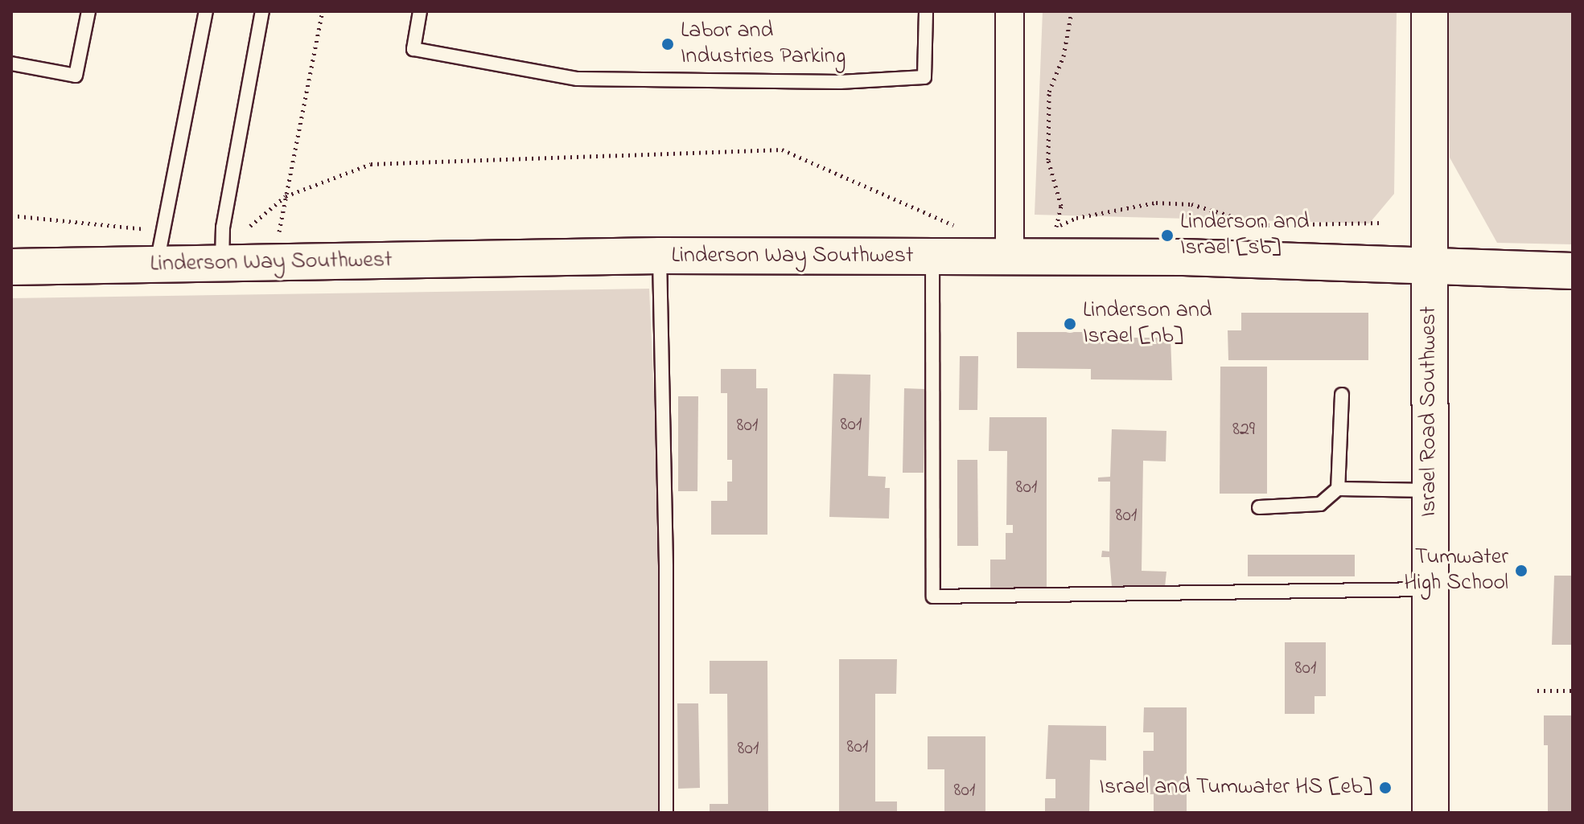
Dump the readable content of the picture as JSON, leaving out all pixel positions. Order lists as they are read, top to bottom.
{
  "streets": {
    "street": ["Linderson Way Southwest", "Israel Road Southwest"]
  },
  "crossings": [
    ["Linderson Way Southwest", "Israel Road Southwest"]
  ],
  "places": [
    "Labor and Industries Parking",
    "Linderson and Israel [sb]",
    "Linderson and Israel [nb]",
    "Tumwater High School",
    "Israel and Tumwater HS [eb]"
  ],
  "house_numbers": [
    "801",
    "801",
    "829",
    "801",
    "801",
    "801",
    "801",
    "801",
    "801"
  ]
}
